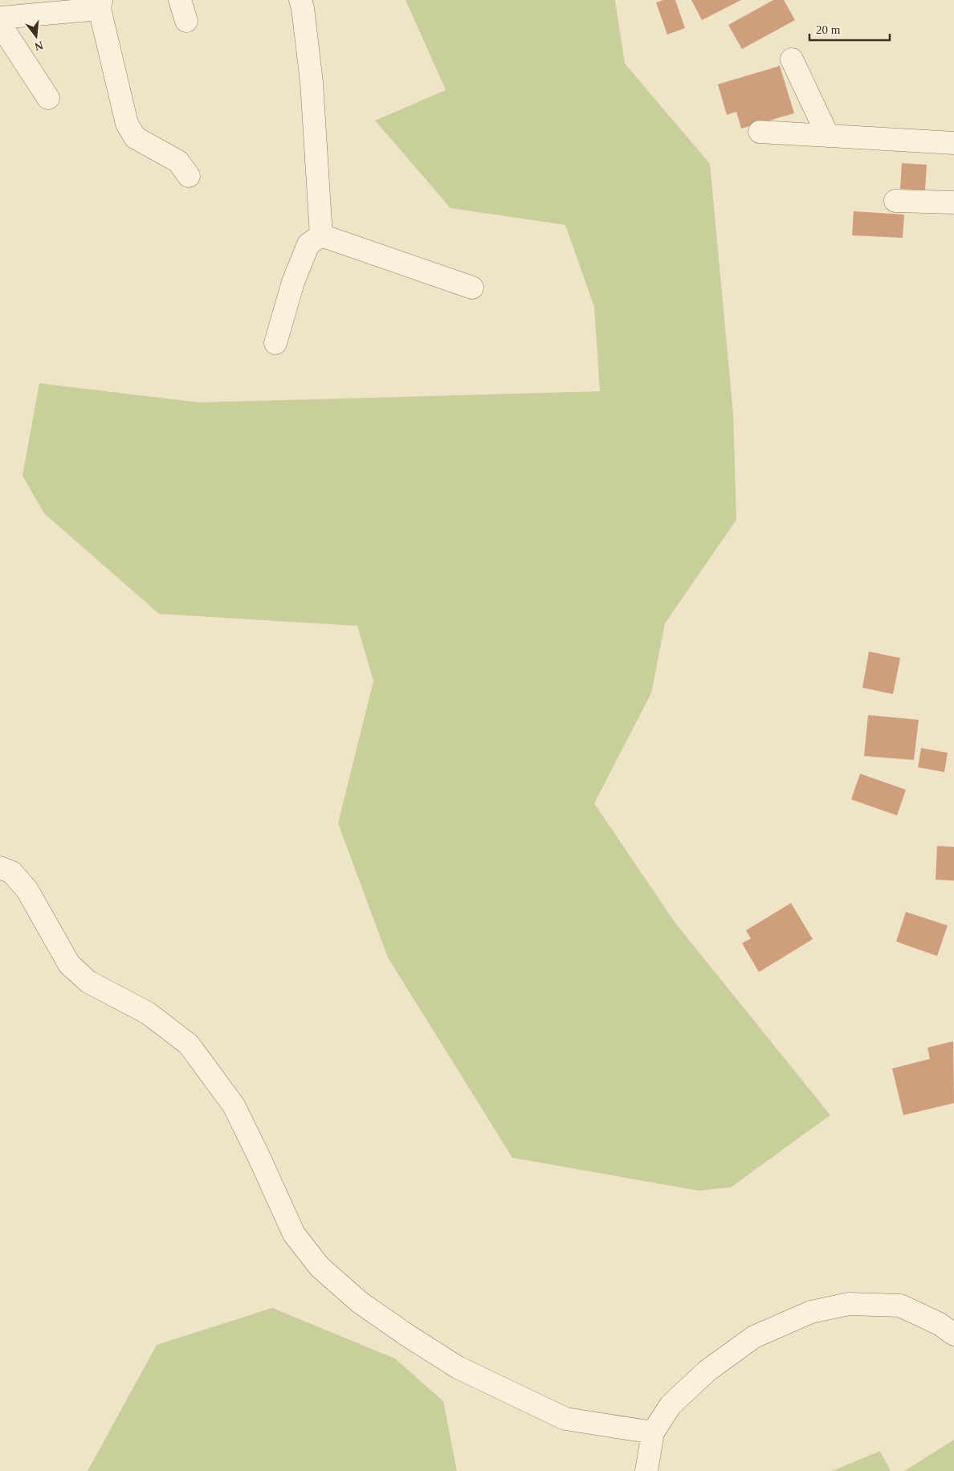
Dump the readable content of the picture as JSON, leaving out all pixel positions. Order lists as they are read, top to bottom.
{
  "scale_bar": "20 m",
  "north": "bottom"
}
